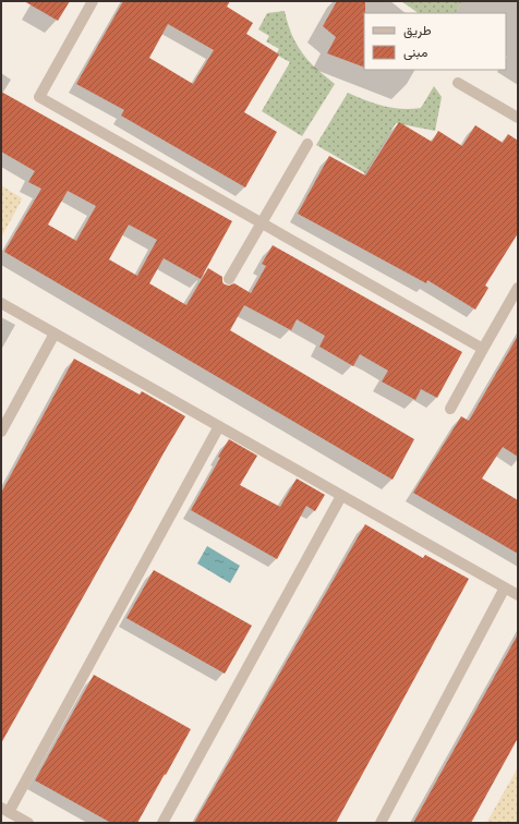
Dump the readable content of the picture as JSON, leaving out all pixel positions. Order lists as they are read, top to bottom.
{
  "legend": ["طريق", "مبنى"]
}
